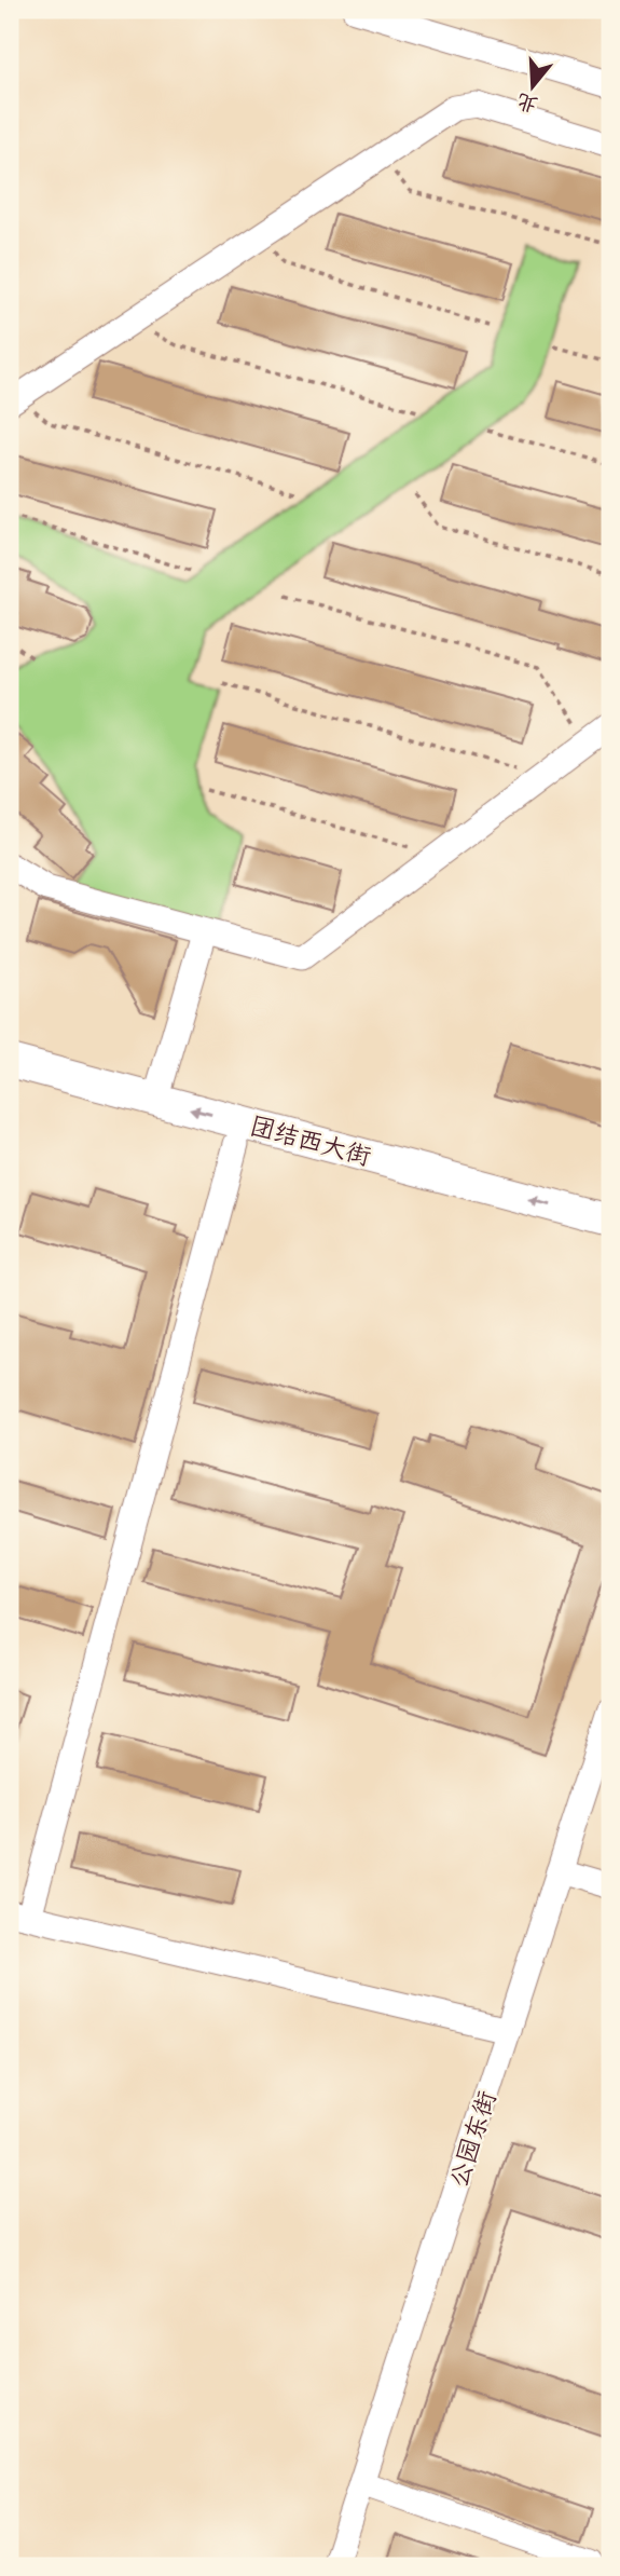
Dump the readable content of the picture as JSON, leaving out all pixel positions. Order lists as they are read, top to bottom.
{
  "streets": {
    "main road": ["团结西大街"],
    "street": ["公园东街"]
  },
  "north": "bottom"
}
